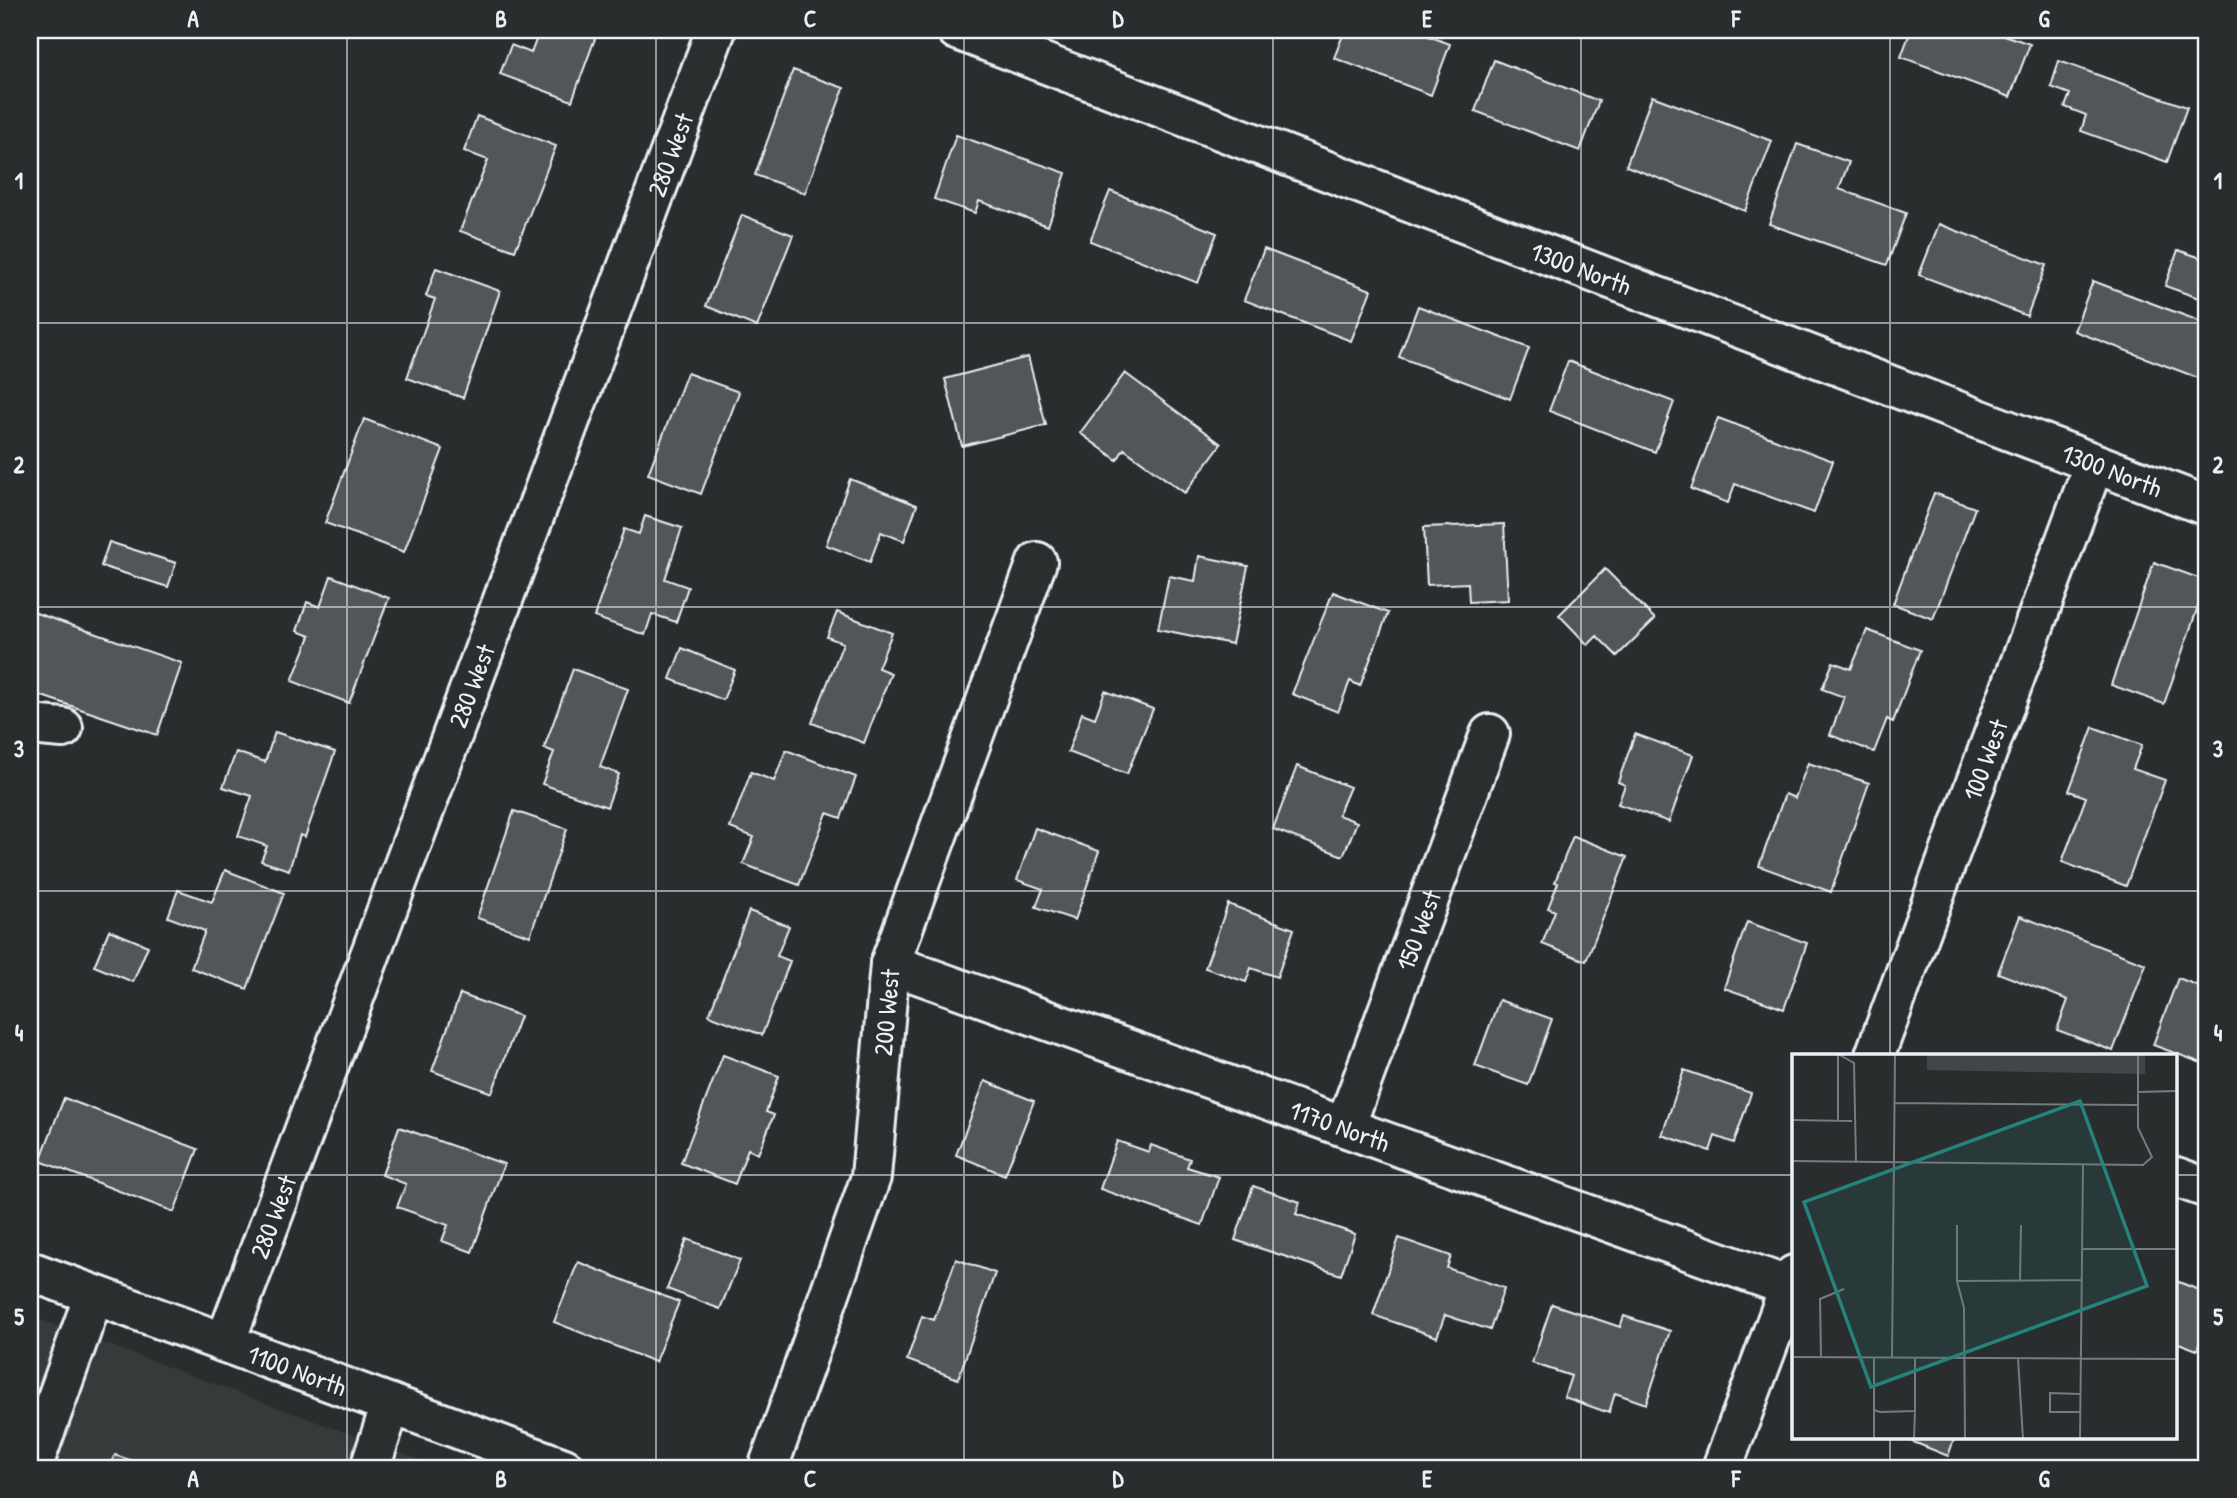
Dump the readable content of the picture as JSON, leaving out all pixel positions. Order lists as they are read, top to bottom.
{
  "streets": {
    "street": [
      "280 West",
      "1300 North",
      "100 West",
      "150 West",
      "200 West",
      "1170 North",
      "1100 North"
    ]
  },
  "crossings": [
    ["280 West", "1100 North"],
    ["1300 North", "100 West"],
    ["150 West", "1170 North"],
    ["200 West", "1170 North"]
  ],
  "grid": {
    "columns": [
      "A",
      "B",
      "C",
      "D",
      "E",
      "F",
      "G"
    ],
    "rows": [
      "1",
      "2",
      "3",
      "4",
      "5"
    ]
  }
}
